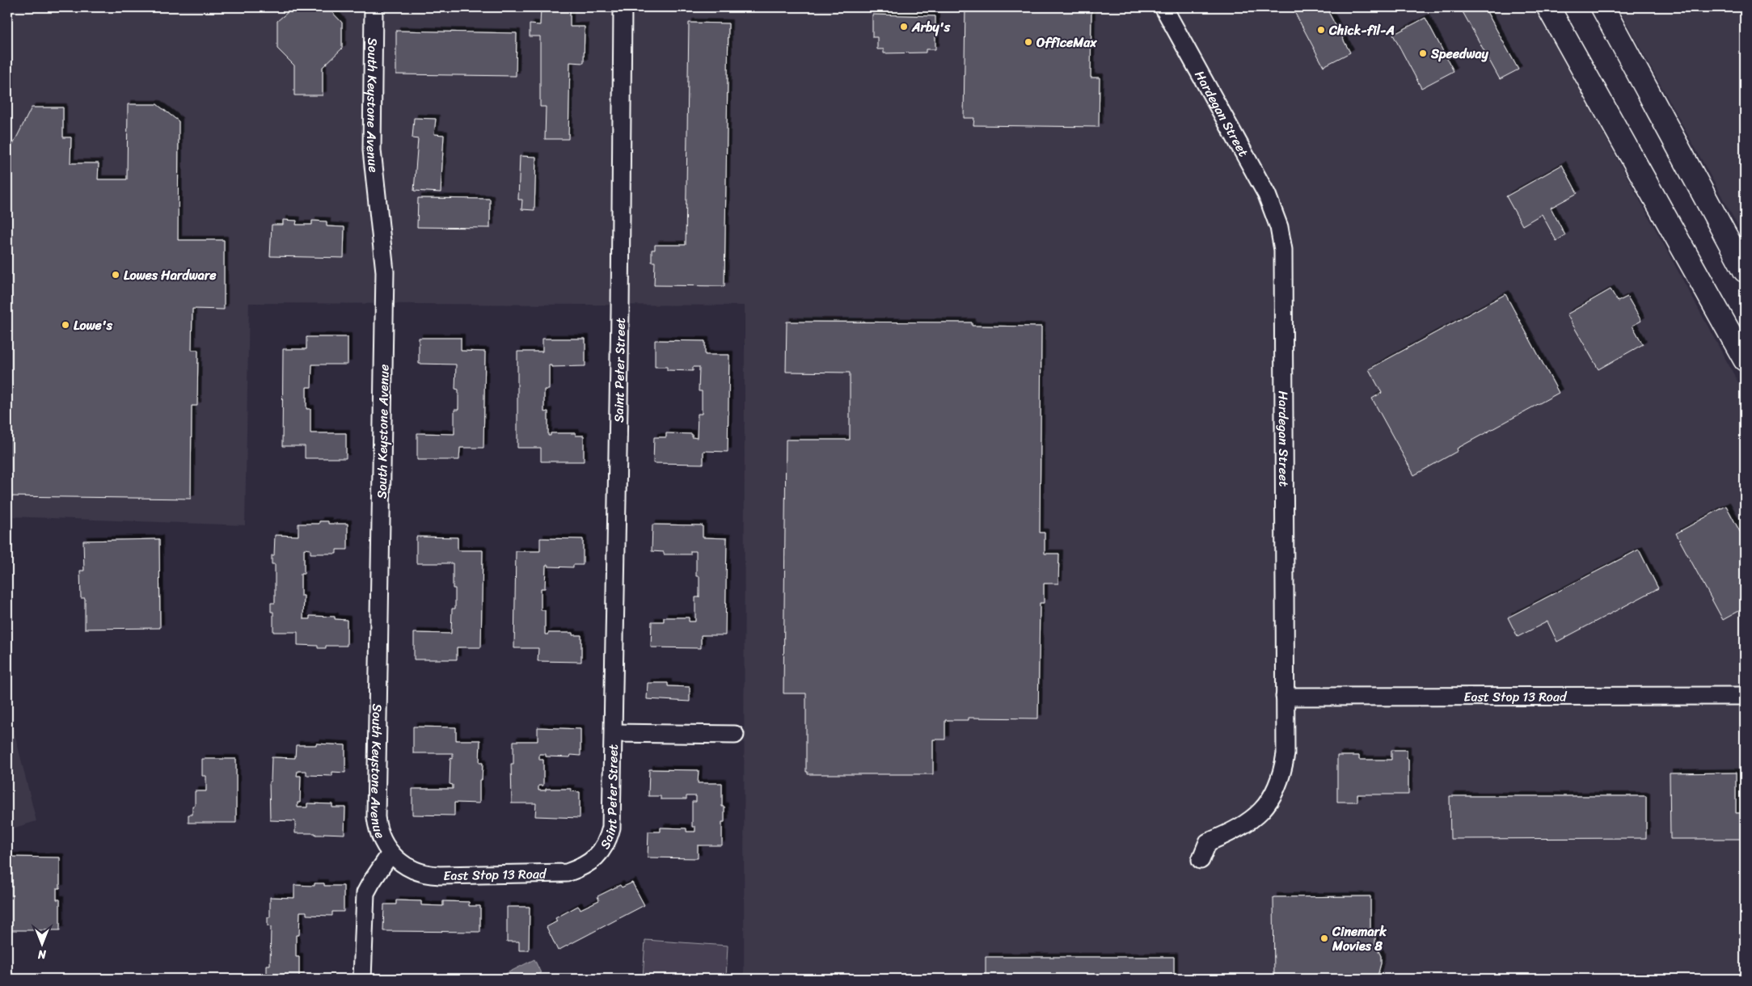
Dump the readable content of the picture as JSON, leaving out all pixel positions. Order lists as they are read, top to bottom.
{
  "streets": {
    "street": [
      "South Keystone Avenue",
      "Hardegan Street",
      "Saint Peter Street",
      "East Stop 13 Road"
    ]
  },
  "crossings": [
    ["South Keystone Avenue", "East Stop 13 Road"],
    ["Hardegan Street", "East Stop 13 Road"],
    ["Saint Peter Street", "East Stop 13 Road"]
  ],
  "places": [
    "Arby's",
    "Chick-fil-A",
    "OfficeMax",
    "Speedway",
    "Lowes Hardware",
    "Lowe's",
    "Cinemark Movies 8"
  ],
  "north": "bottom"
}
